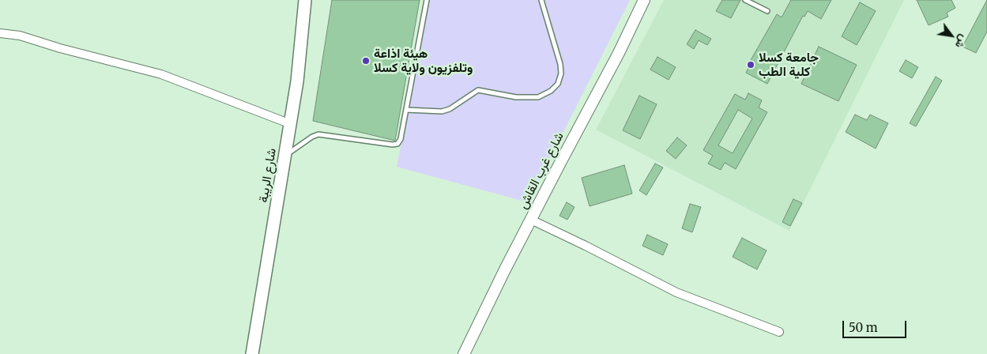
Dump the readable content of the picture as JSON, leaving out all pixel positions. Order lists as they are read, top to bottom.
{
  "streets": {
    "main road": ["شارع غرب القاش", "شارع الريبة"]
  },
  "places": ["هيئة اذاعة وتلفزيون ولاية كسلا", "جامعة كسلا كلية الطب"],
  "scale_bar": "50 m",
  "north": "bottom right"
}
